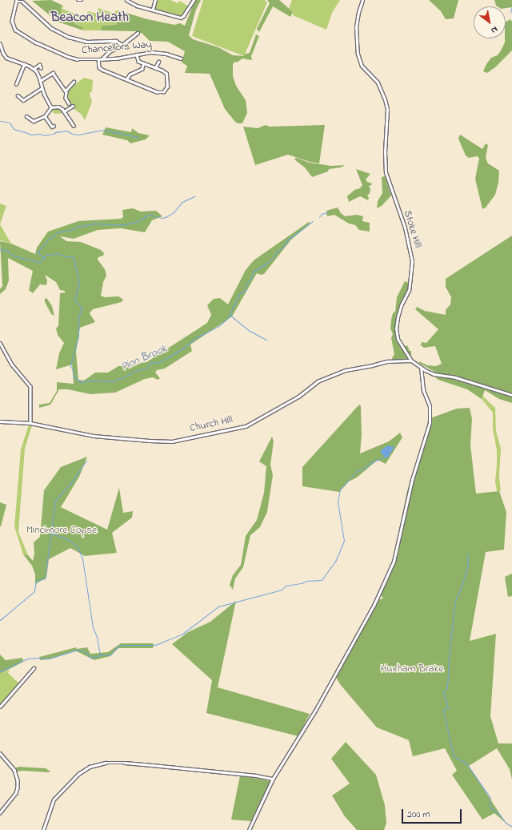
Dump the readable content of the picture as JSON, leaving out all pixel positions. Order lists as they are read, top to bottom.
{
  "streets": {
    "street": ["Chancellors Way", "Stoke Hill", "Church Hill"]
  },
  "crossings": [
    ["Stoke Hill", "Church Hill"]
  ],
  "districts": ["Beacon Heath"],
  "water": ["Pinn Brook"],
  "parks": ["Mincimore Copse", "Huxham Brake"],
  "scale_bar": "200 m",
  "north": "bottom right"
}
